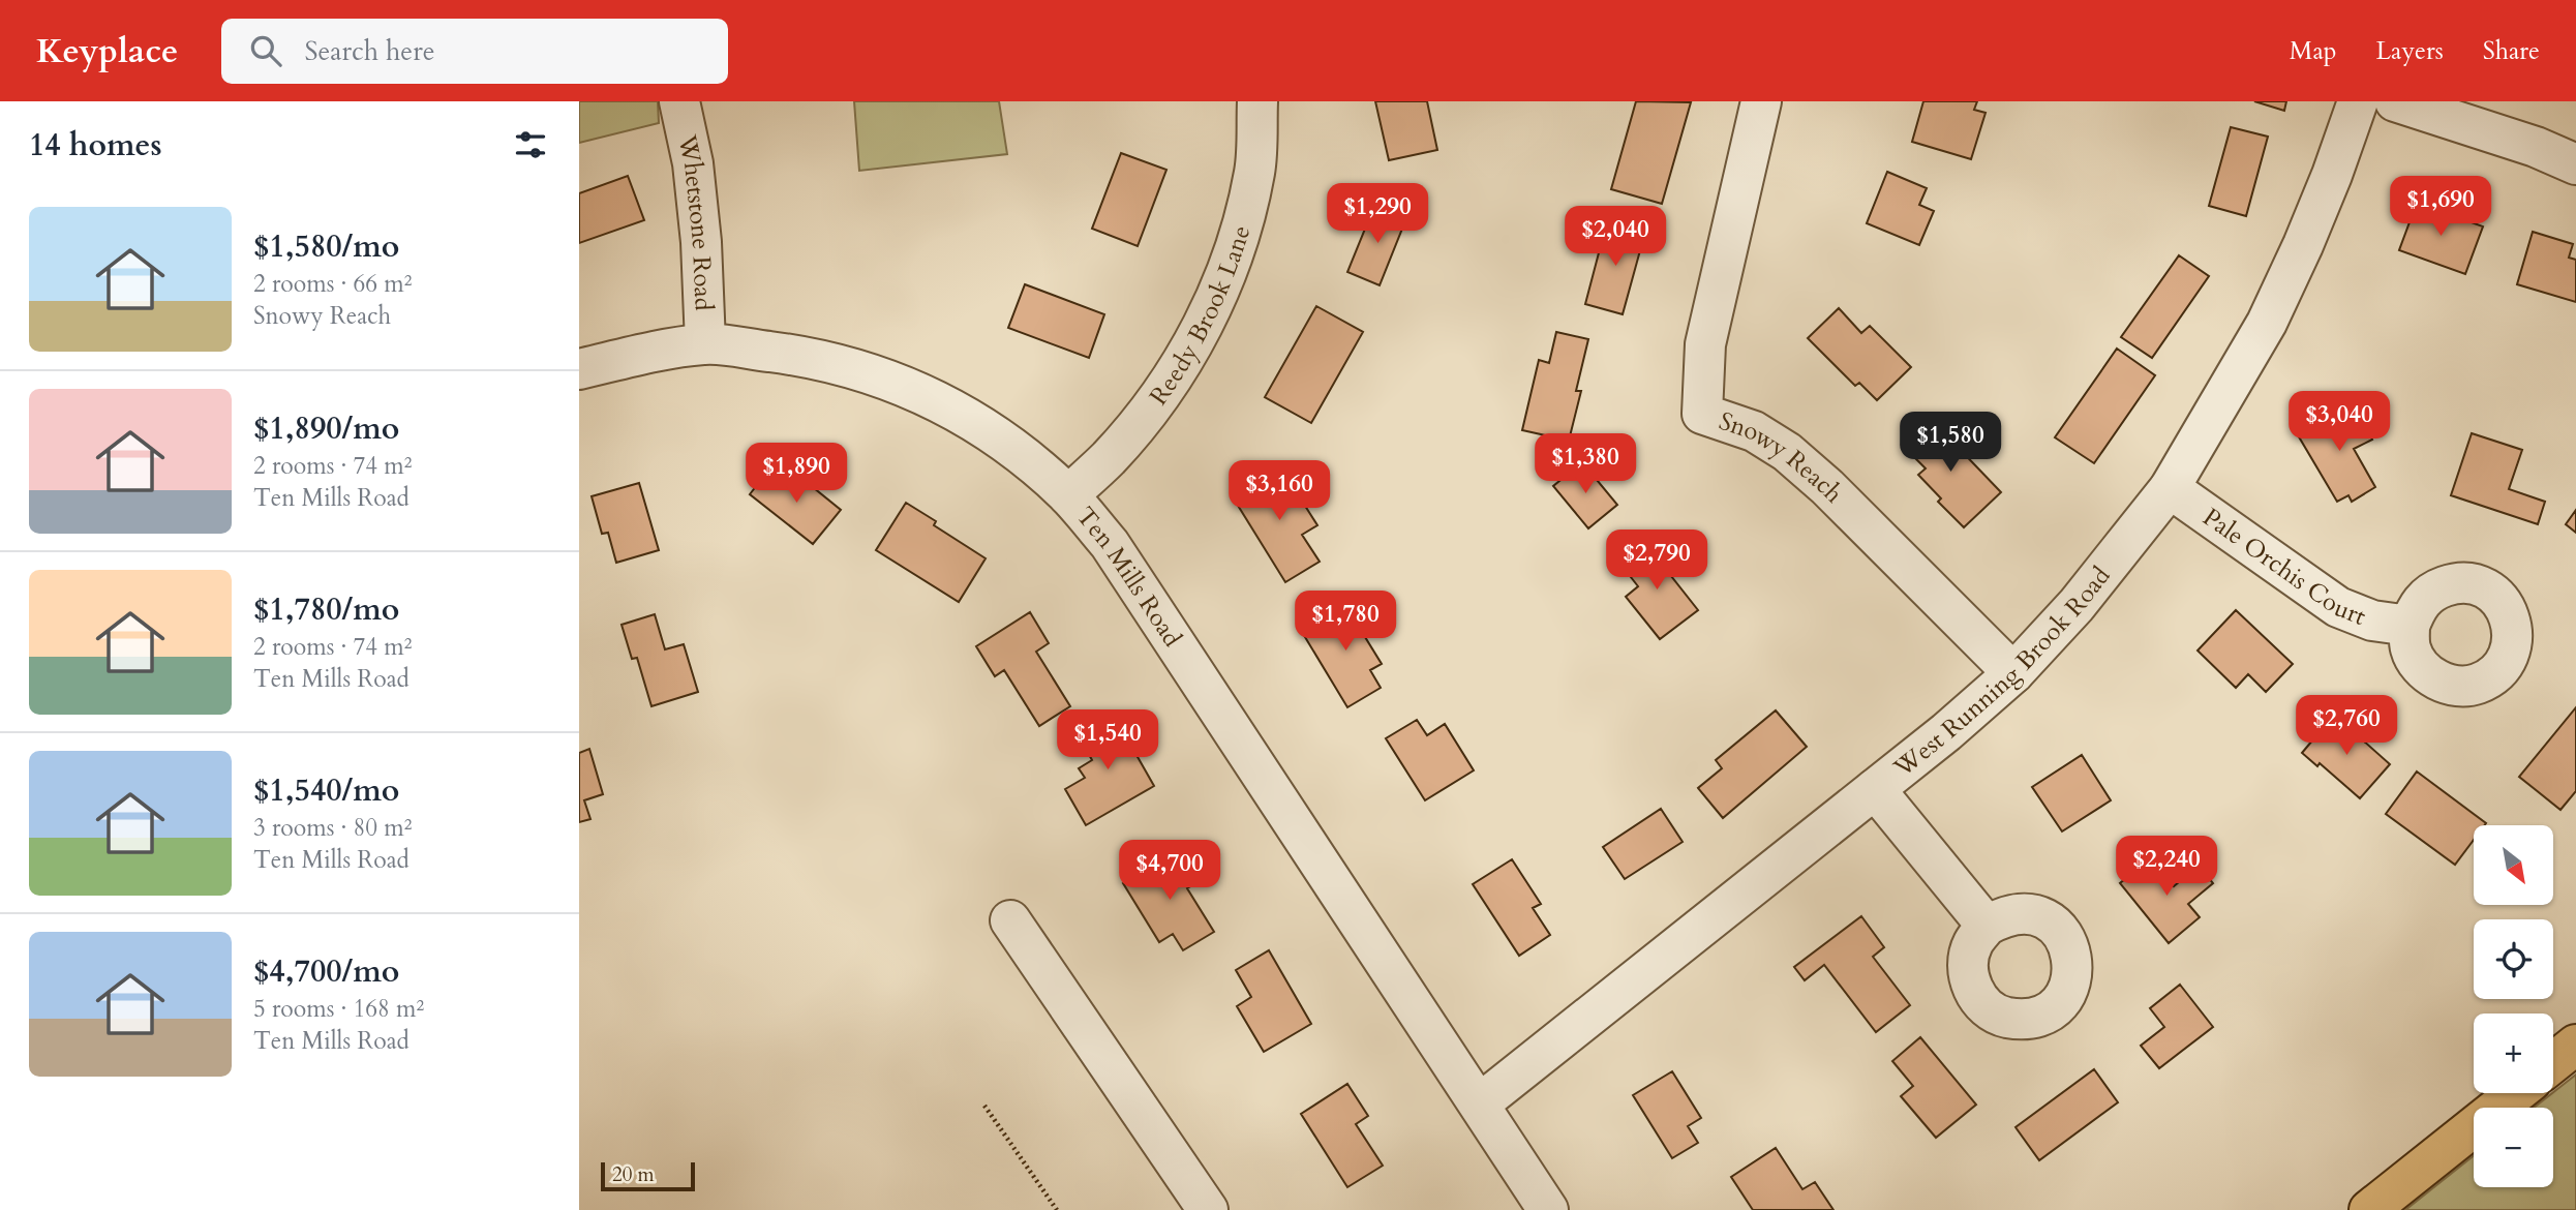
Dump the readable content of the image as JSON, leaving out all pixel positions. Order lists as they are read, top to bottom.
{
  "streets": {
    "street": [
      "Whetstone Road",
      "Reedy Brook Lane",
      "Snowy Reach",
      "Pale Orchis Court",
      "Ten Mills Road",
      "West Running Brook Road"
    ]
  },
  "crossings": [
    ["Whetstone Road", "Ten Mills Road"],
    ["Reedy Brook Lane", "Ten Mills Road"],
    ["Snowy Reach", "West Running Brook Road"],
    ["Pale Orchis Court", "West Running Brook Road"],
    ["Ten Mills Road", "West Running Brook Road"]
  ],
  "scale_bar": "20 m",
  "north": "bottom right",
  "page": {
    "header": "Keyplace",
    "search": "Search here",
    "nav": ["Map", "Layers", "Share"],
    "heading": "14 homes",
    "price": [
      "$1,690",
      "$1,290",
      "$2,040",
      "$3,040",
      "$1,580",
      "$1,380",
      "$1,890",
      "$3,160",
      "$2,790",
      "$1,780",
      "$2,760",
      "$1,540",
      "$2,240",
      "$4,700"
    ],
    "list": [
      {
        "name": "$1,580/mo",
        "note": "2 rooms · 66 m² · Snowy Reach"
      },
      {
        "name": "$1,890/mo",
        "note": "2 rooms · 74 m² · Ten Mills Road"
      },
      {
        "name": "$1,780/mo",
        "note": "2 rooms · 74 m² · Ten Mills Road"
      },
      {
        "name": "$1,540/mo",
        "note": "3 rooms · 80 m² · Ten Mills Road"
      },
      {
        "name": "$4,700/mo",
        "note": "5 rooms · 168 m² · Ten Mills Road"
      }
    ],
    "map_buttons": ["+", "−"],
    "scale": "20 m"
  }
}
